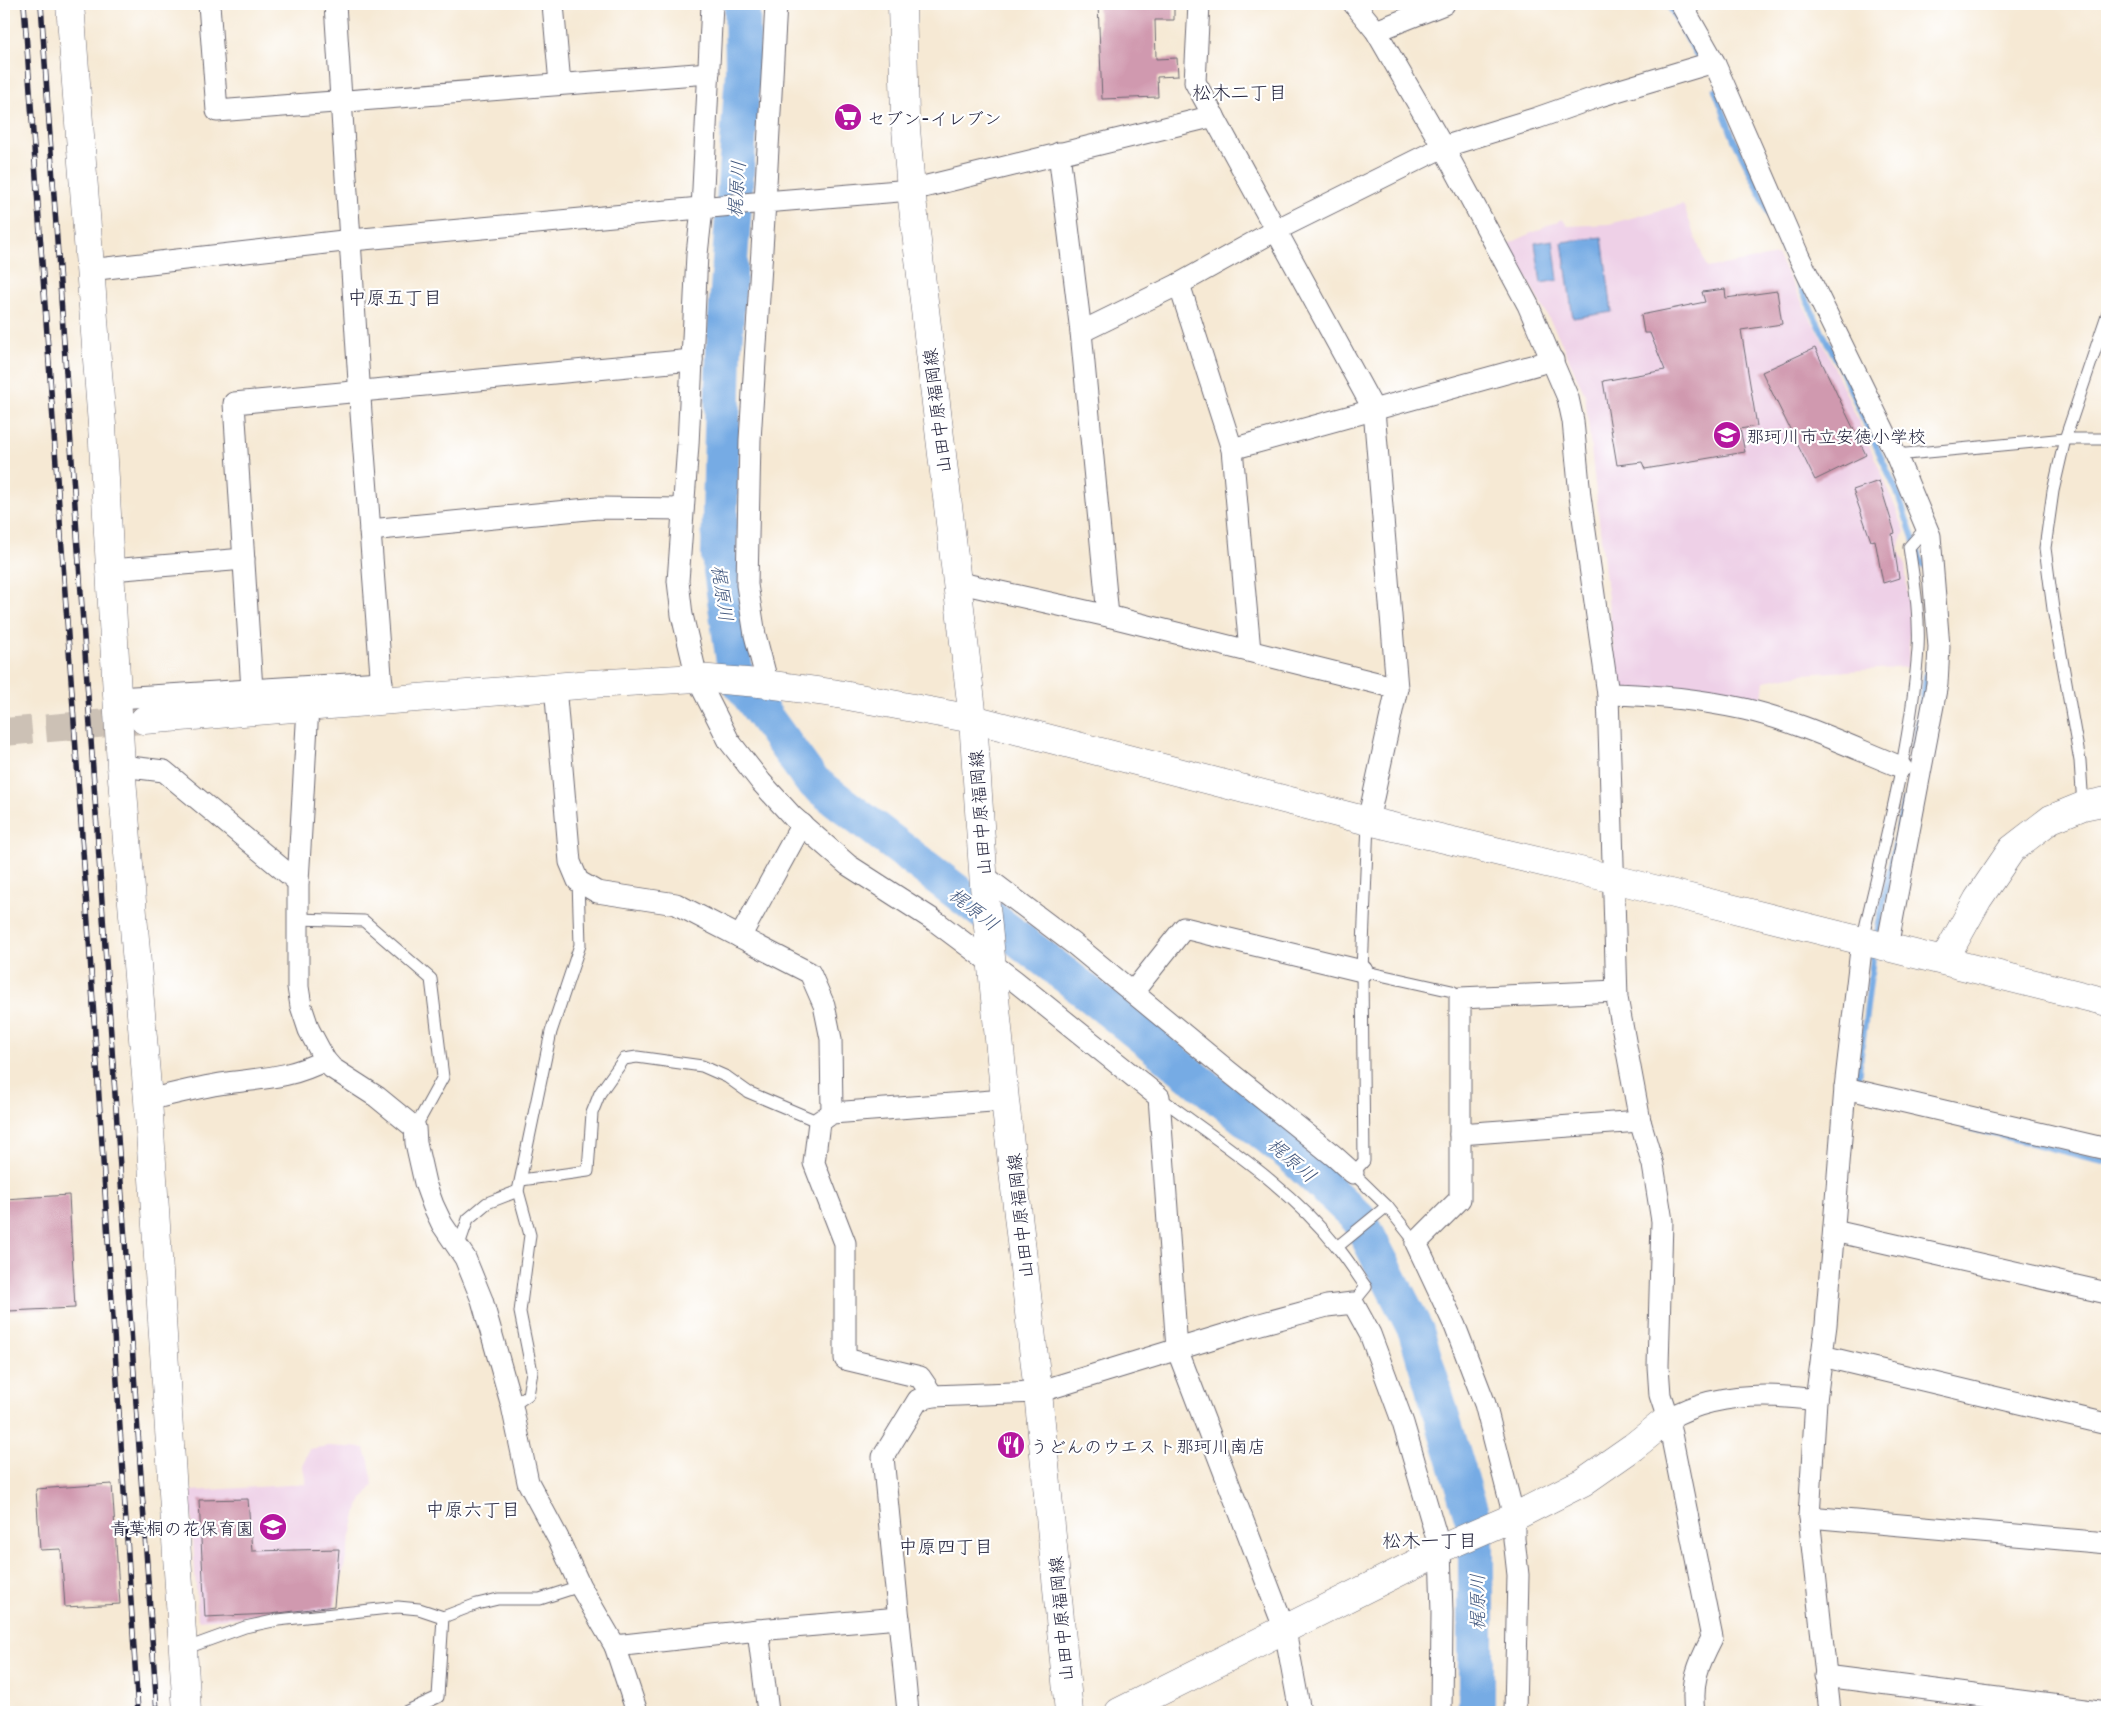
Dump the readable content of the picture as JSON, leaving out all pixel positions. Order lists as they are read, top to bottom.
{
  "streets": {
    "street": ["山田中原福岡線"]
  },
  "districts": [
    "松木二丁目",
    "中原五丁目",
    "中原六丁目",
    "松木一丁目",
    "中原四丁目"
  ],
  "water": ["梶原川"],
  "places": {
    "supermarket": ["セブン-イレブン"],
    "school or university": ["那珂川市立安徳小学校", "青葉桐の花保育園"],
    "restaurant": ["うどんのウエスト那珂川南店"]
  }
}
